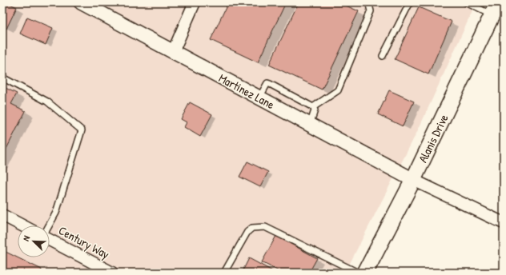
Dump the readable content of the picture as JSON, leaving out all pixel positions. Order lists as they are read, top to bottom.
{
  "streets": {
    "main road": ["Alanis Drive"],
    "street": ["Martinez Lane", "Century Way"]
  },
  "crossings": [
    ["Martinez Lane", "Alanis Drive"]
  ],
  "north": "top left"
}
